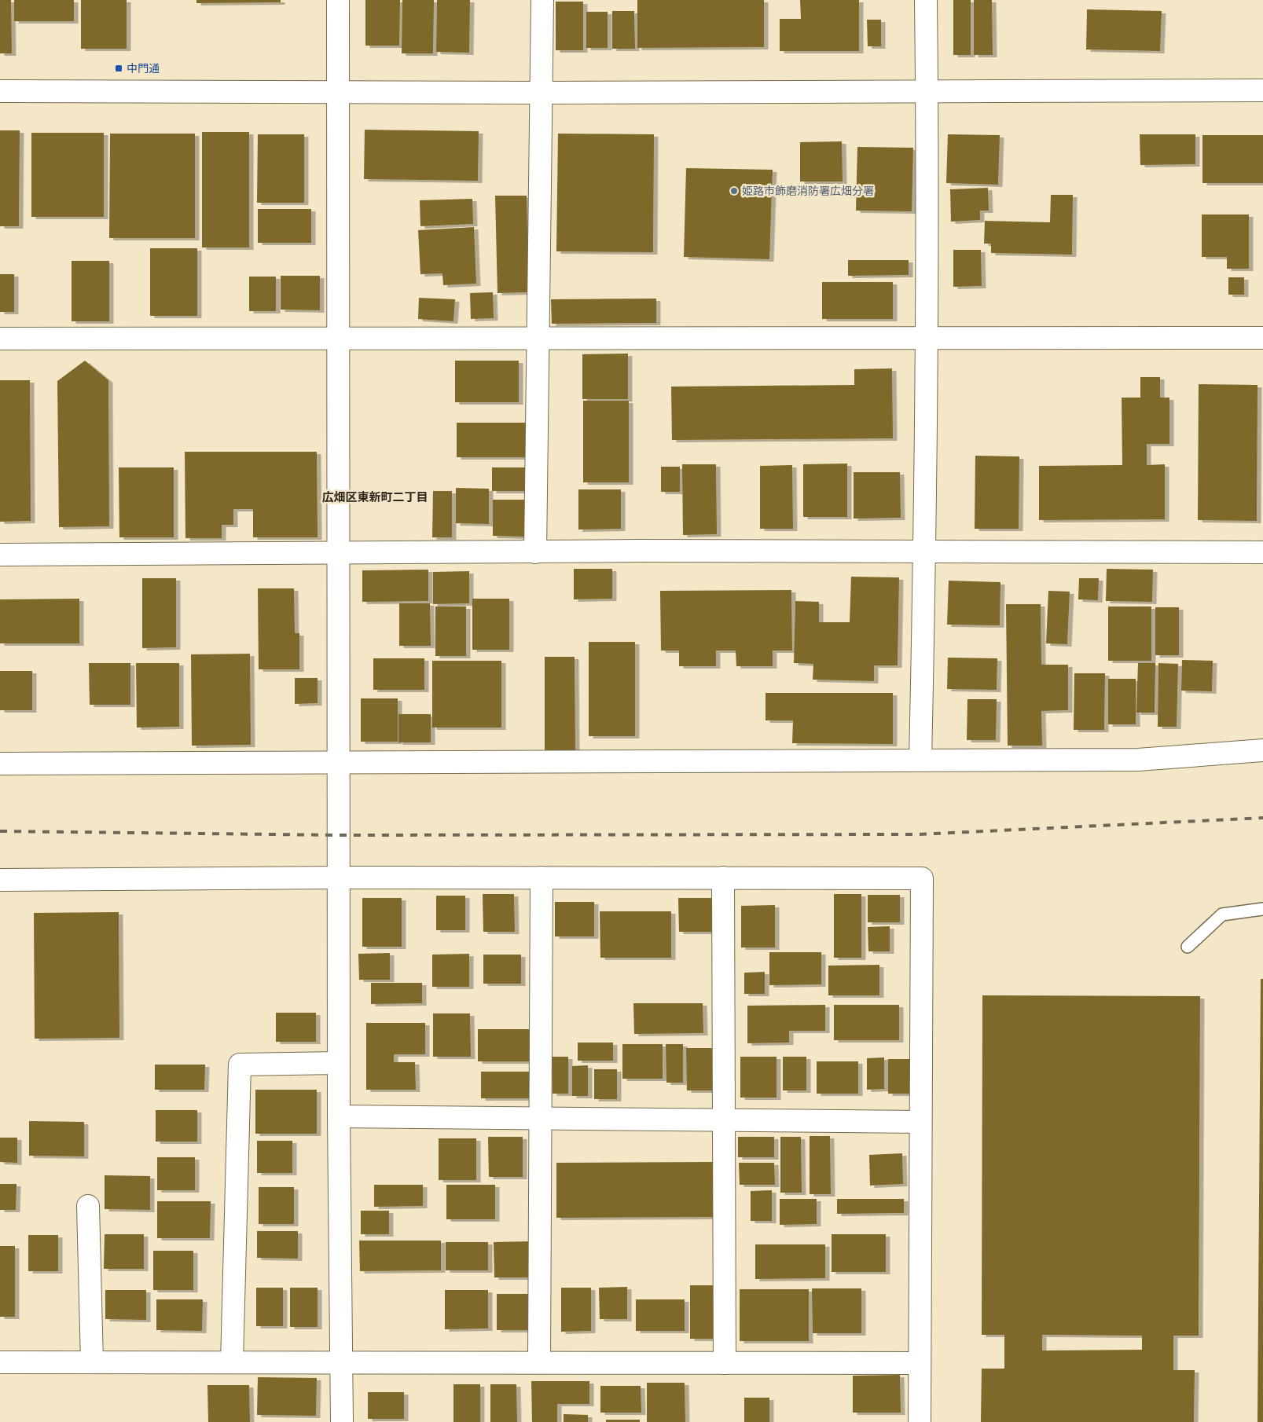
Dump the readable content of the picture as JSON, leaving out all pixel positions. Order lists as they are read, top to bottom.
{
  "districts": ["広畑区東新町二丁目"],
  "places": {
    "transit": ["中門通"],
    "other": ["姫路市飾磨消防署広畑分署"]
  }
}
